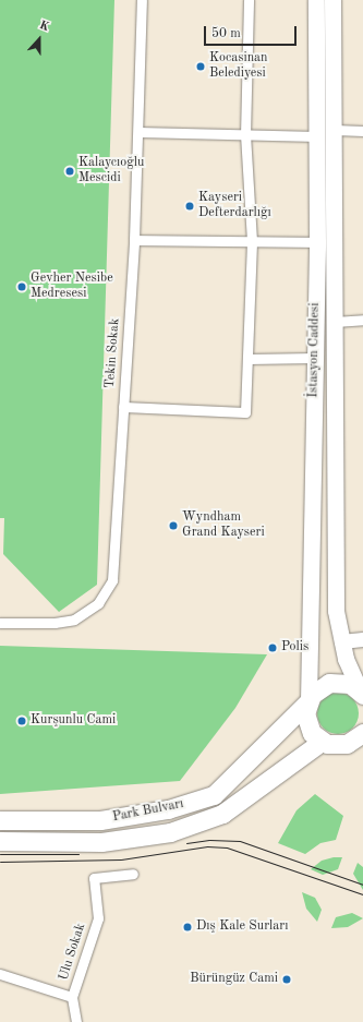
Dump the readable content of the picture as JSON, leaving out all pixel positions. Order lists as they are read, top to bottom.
{
  "streets": {
    "highway": ["Park Bulvarı"],
    "main road": ["İstasyon Caddesi"],
    "street": ["Tekin Sokak", "Ulu Sokak"]
  },
  "crossings": [
    ["İstasyon Caddesi", "Park Bulvarı"]
  ],
  "places": [
    "Kocasinan Belediyesi",
    "Kalaycıoğlu Mescidi",
    "Kayseri Defterdarlığı",
    "Gevher Nesibe Medresesi",
    "Wyndham Grand Kayseri",
    "Polis",
    "Kurşunlu Cami",
    "Dış Kale Surları",
    "Bürüngüz Cami"
  ],
  "scale_bar": "50 m",
  "north": "top"
}
